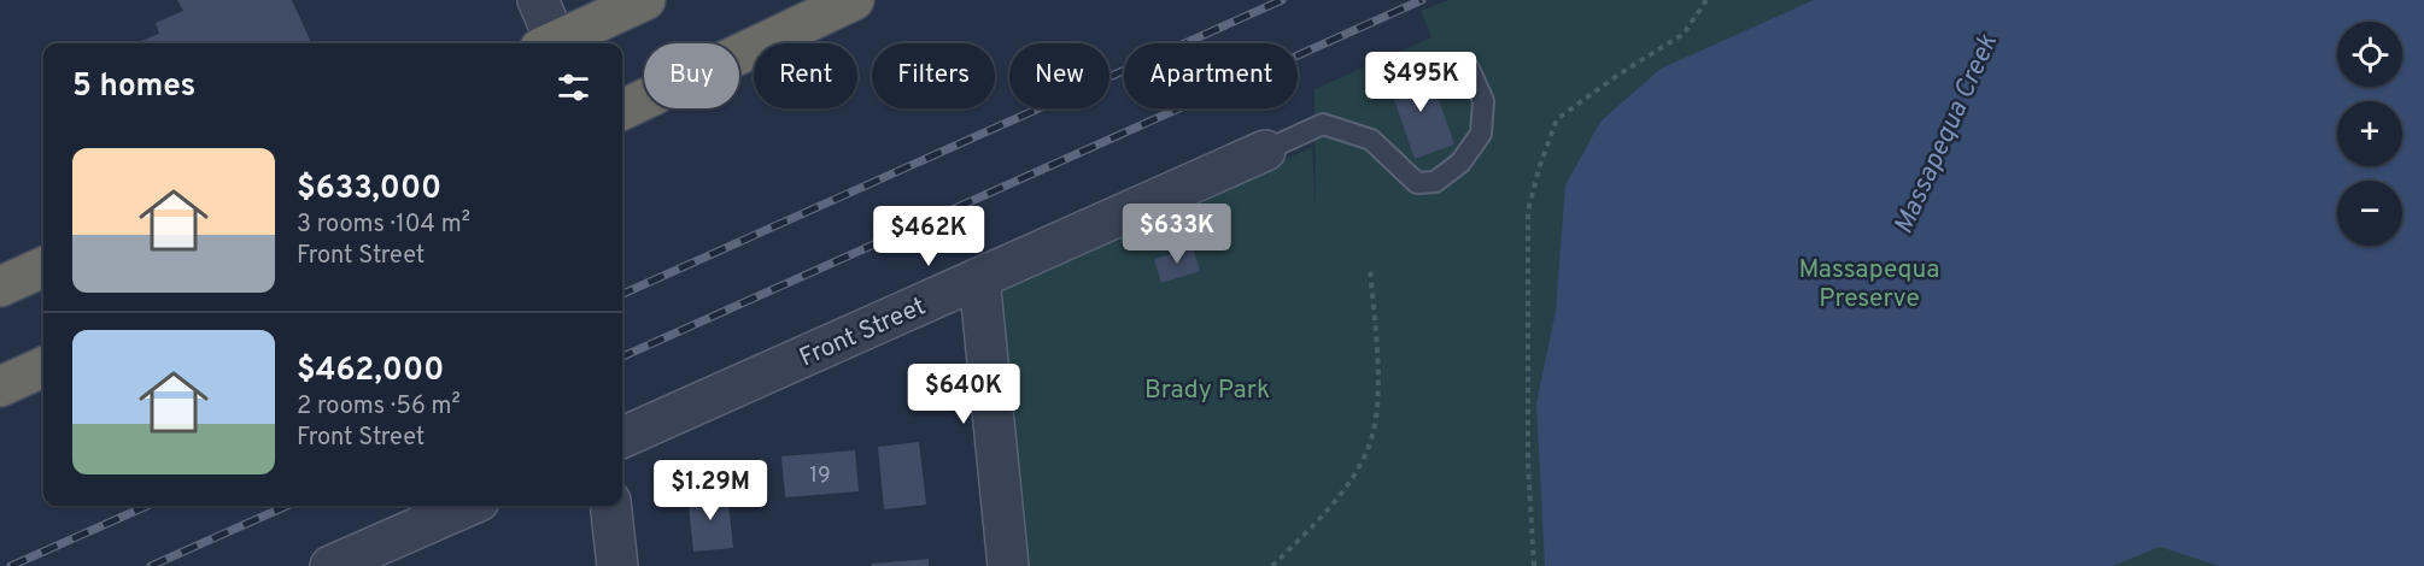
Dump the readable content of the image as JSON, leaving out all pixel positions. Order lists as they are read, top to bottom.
{
  "streets": {
    "street": ["Front Street"]
  },
  "water": ["Massapequa Creek"],
  "parks": ["Massapequa Preserve", "Brady Park"],
  "house_numbers": ["19"],
  "page": {
    "map_buttons": ["+", "−"],
    "chip": [
      "Buy",
      "Rent",
      "Filters",
      "New",
      "Apartment"
    ],
    "heading": "5 homes",
    "price": [
      "$495K",
      "$633K",
      "$462K",
      "$640K",
      "$1.29M"
    ],
    "list": [
      {
        "name": "$633,000",
        "note": "3 rooms · 104 m² · Front Street"
      },
      {
        "name": "$462,000",
        "note": "2 rooms · 56 m² · Front Street"
      }
    ]
  }
}
